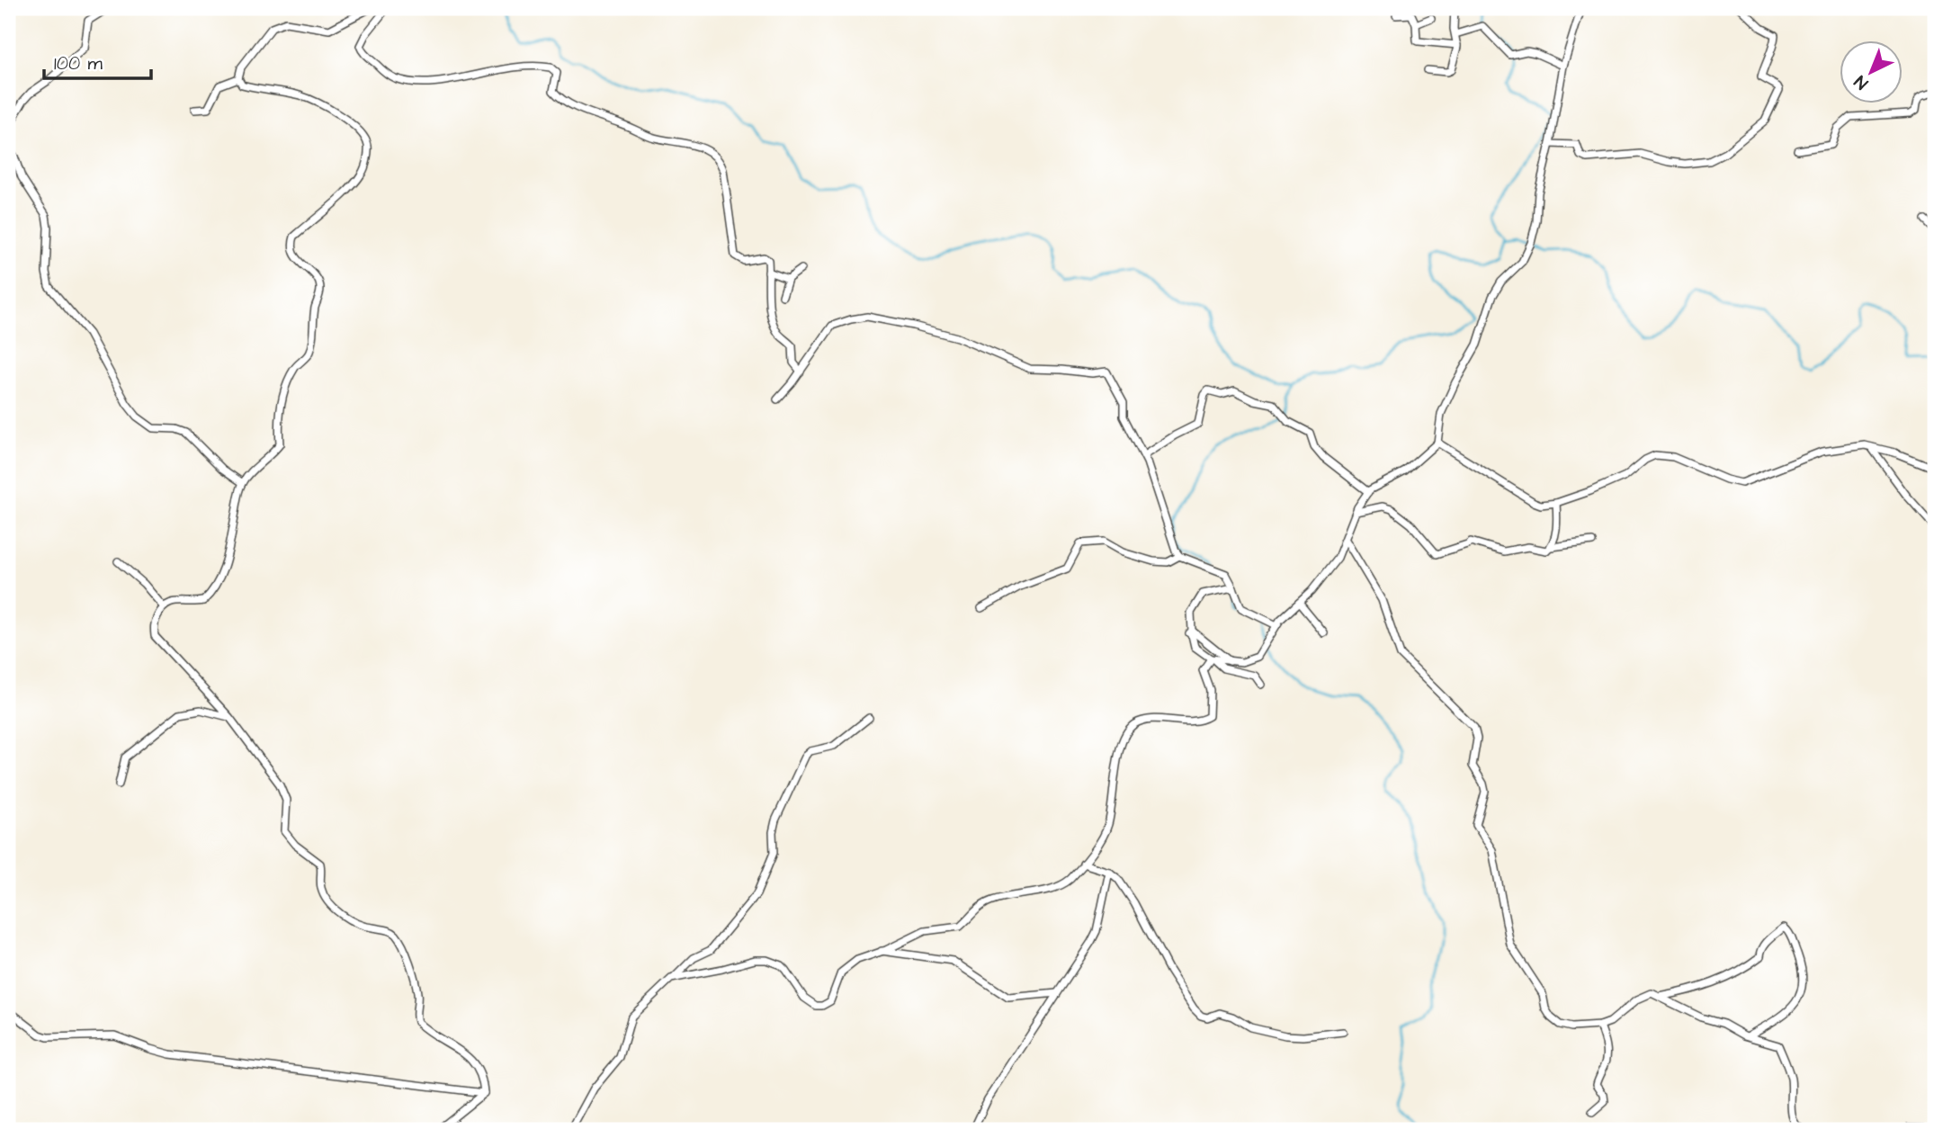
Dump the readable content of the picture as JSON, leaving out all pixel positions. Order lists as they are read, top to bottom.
{
  "scale_bar": "100 m",
  "north": "bottom left"
}
